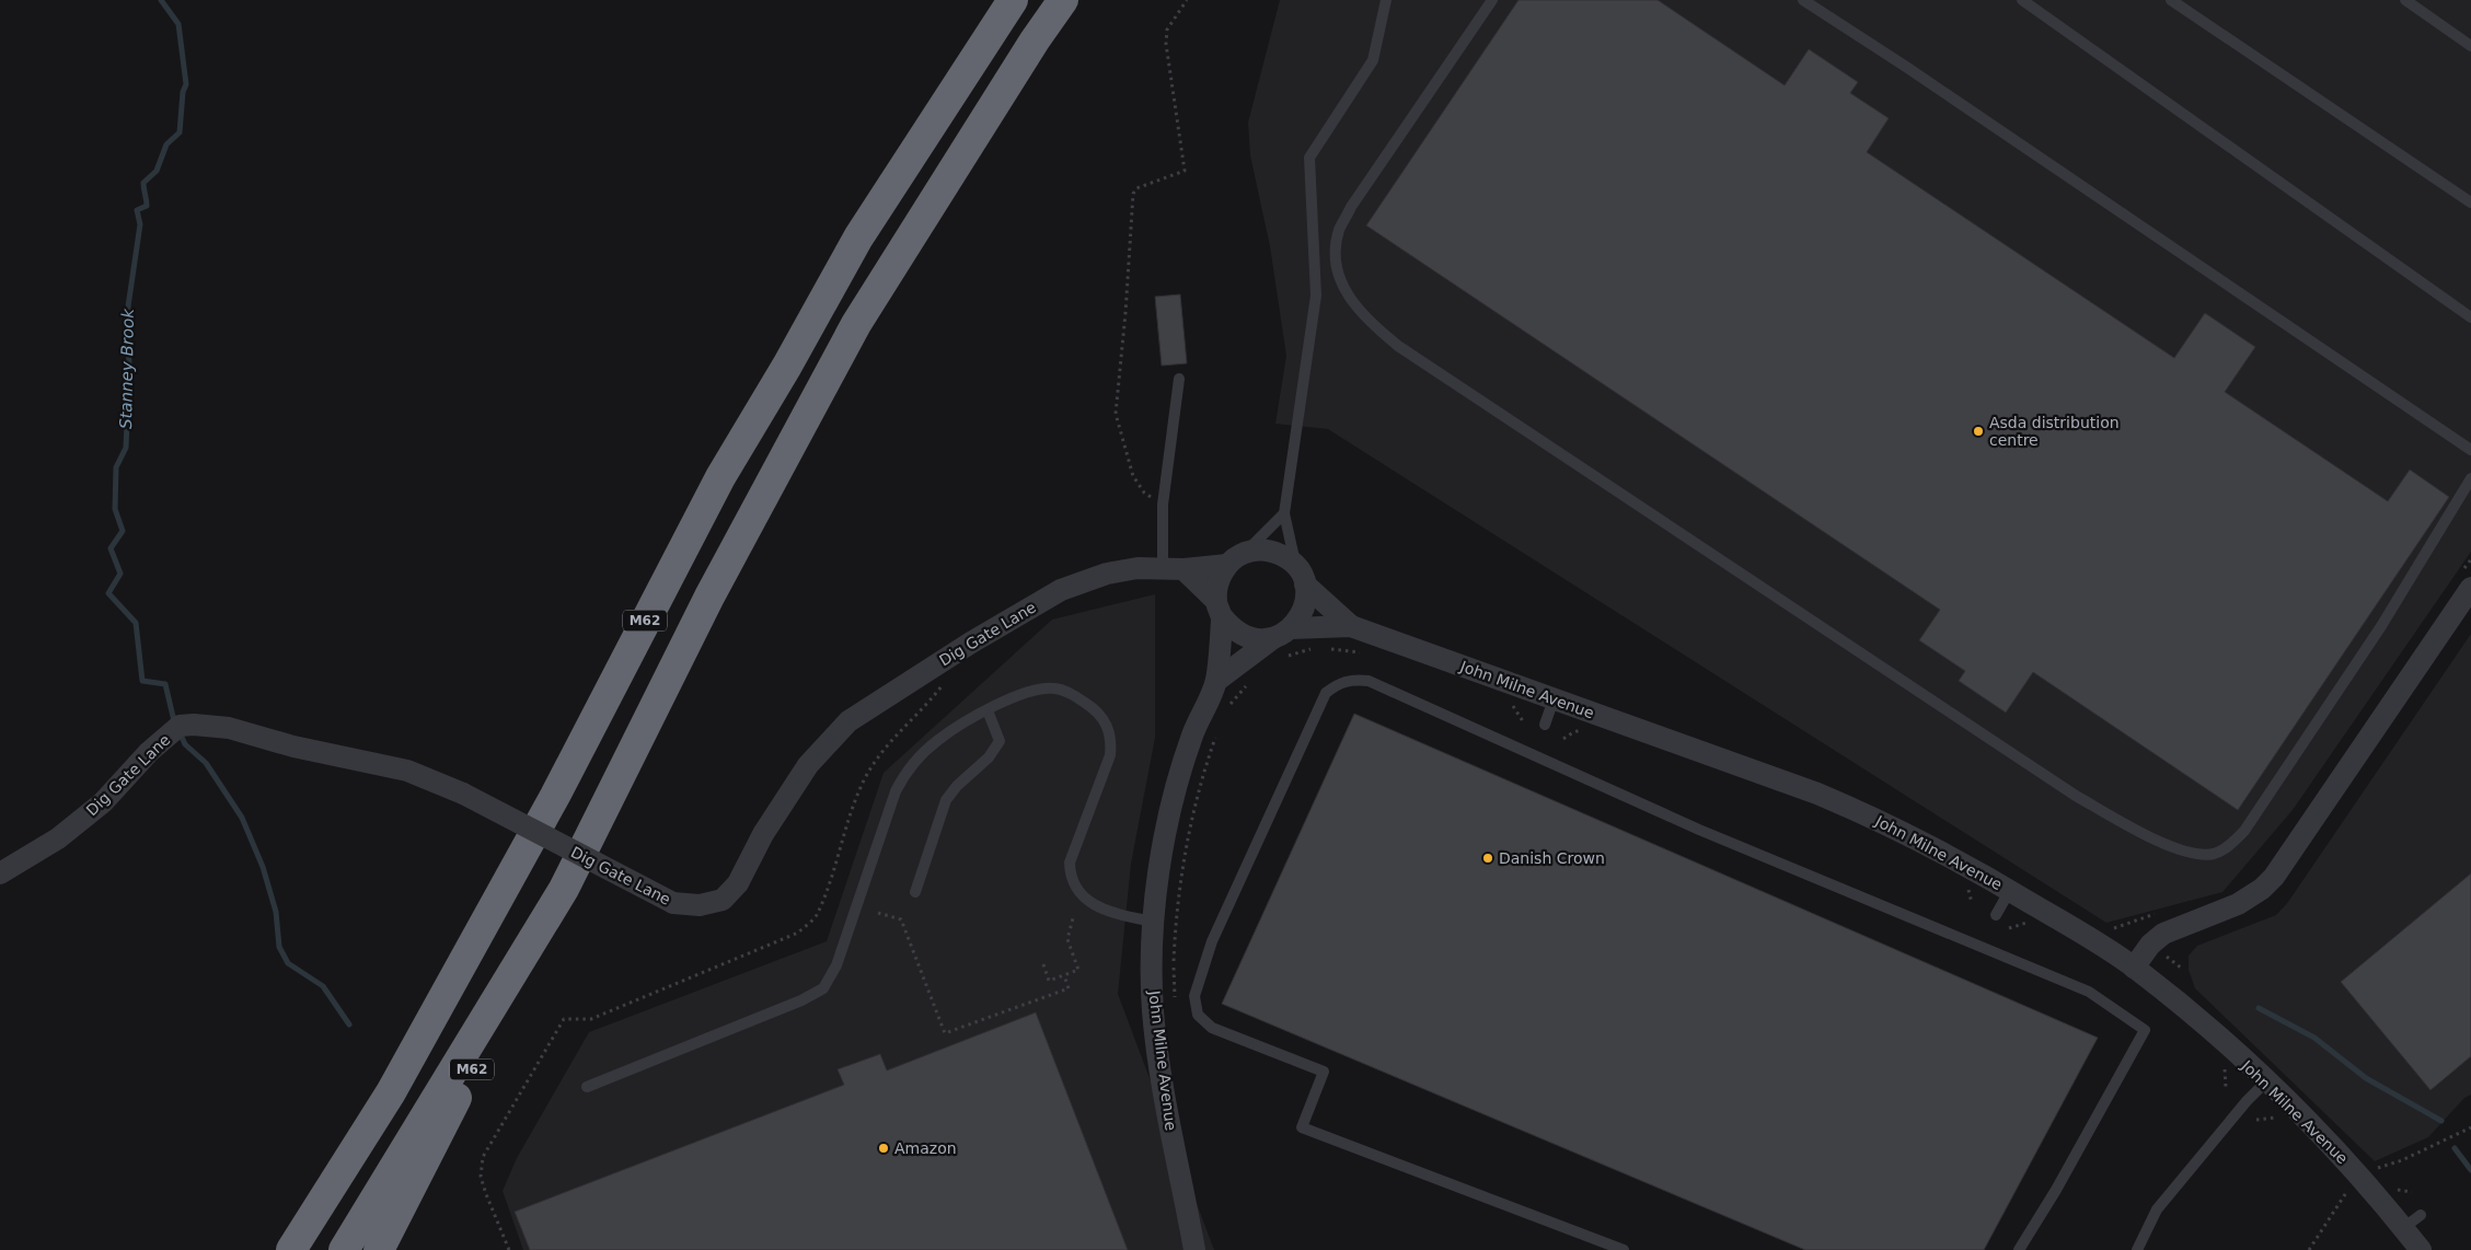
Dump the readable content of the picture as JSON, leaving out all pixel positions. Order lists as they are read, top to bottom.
{
  "streets": {
    "highway": ["M62"],
    "street": ["Dig Gate Lane", "John Milne Avenue"]
  },
  "crossings": [
    ["Dig Gate Lane", "John Milne Avenue"]
  ],
  "water": ["Stanney Brook"],
  "places": ["Asda distribution centre", "Danish Crown", "Amazon"]
}
